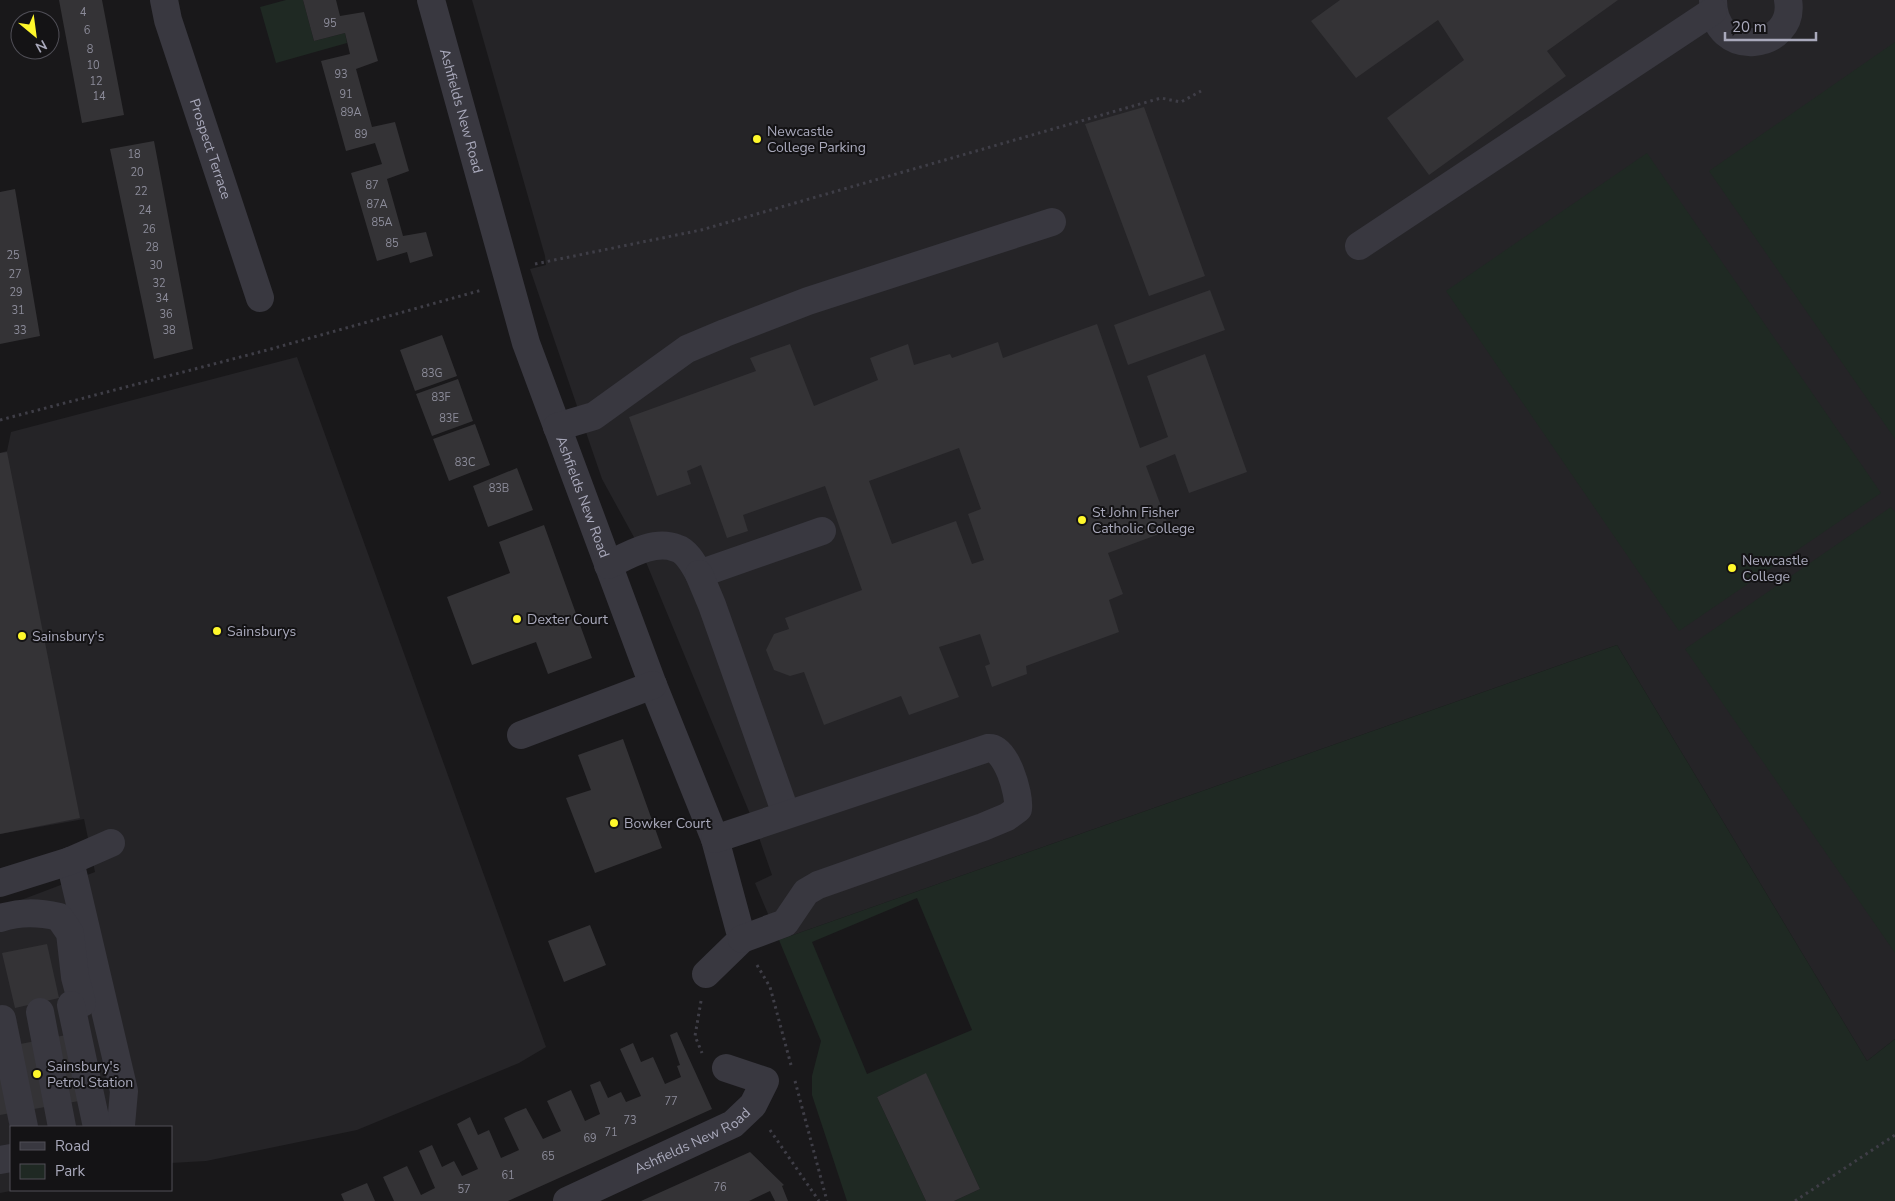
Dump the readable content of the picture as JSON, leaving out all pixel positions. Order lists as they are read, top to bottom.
{
  "streets": {
    "street": ["Ashfields New Road", "Prospect Terrace"]
  },
  "places": [
    "Newcastle College Parking",
    "St John Fisher Catholic College",
    "Newcastle College",
    "Dexter Court",
    "Sainsburys",
    "Sainsbury's",
    "Bowker Court",
    "Sainsbury's Petrol Station"
  ],
  "house_numbers": [
    "4",
    "95",
    "6",
    "8",
    "10",
    "93",
    "12",
    "91",
    "14",
    "89A",
    "89",
    "18",
    "20",
    "87",
    "22",
    "87A",
    "24",
    "85A",
    "26",
    "85",
    "28",
    "25",
    "30",
    "27",
    "32",
    "29",
    "34",
    "31",
    "36",
    "33",
    "38",
    "83G",
    "83F",
    "83E",
    "83C",
    "83B",
    "77",
    "73",
    "71",
    "69",
    "65",
    "61",
    "76",
    "57"
  ],
  "legend": ["Road", "Park"],
  "scale_bar": "20 m",
  "north": "bottom right"
}
